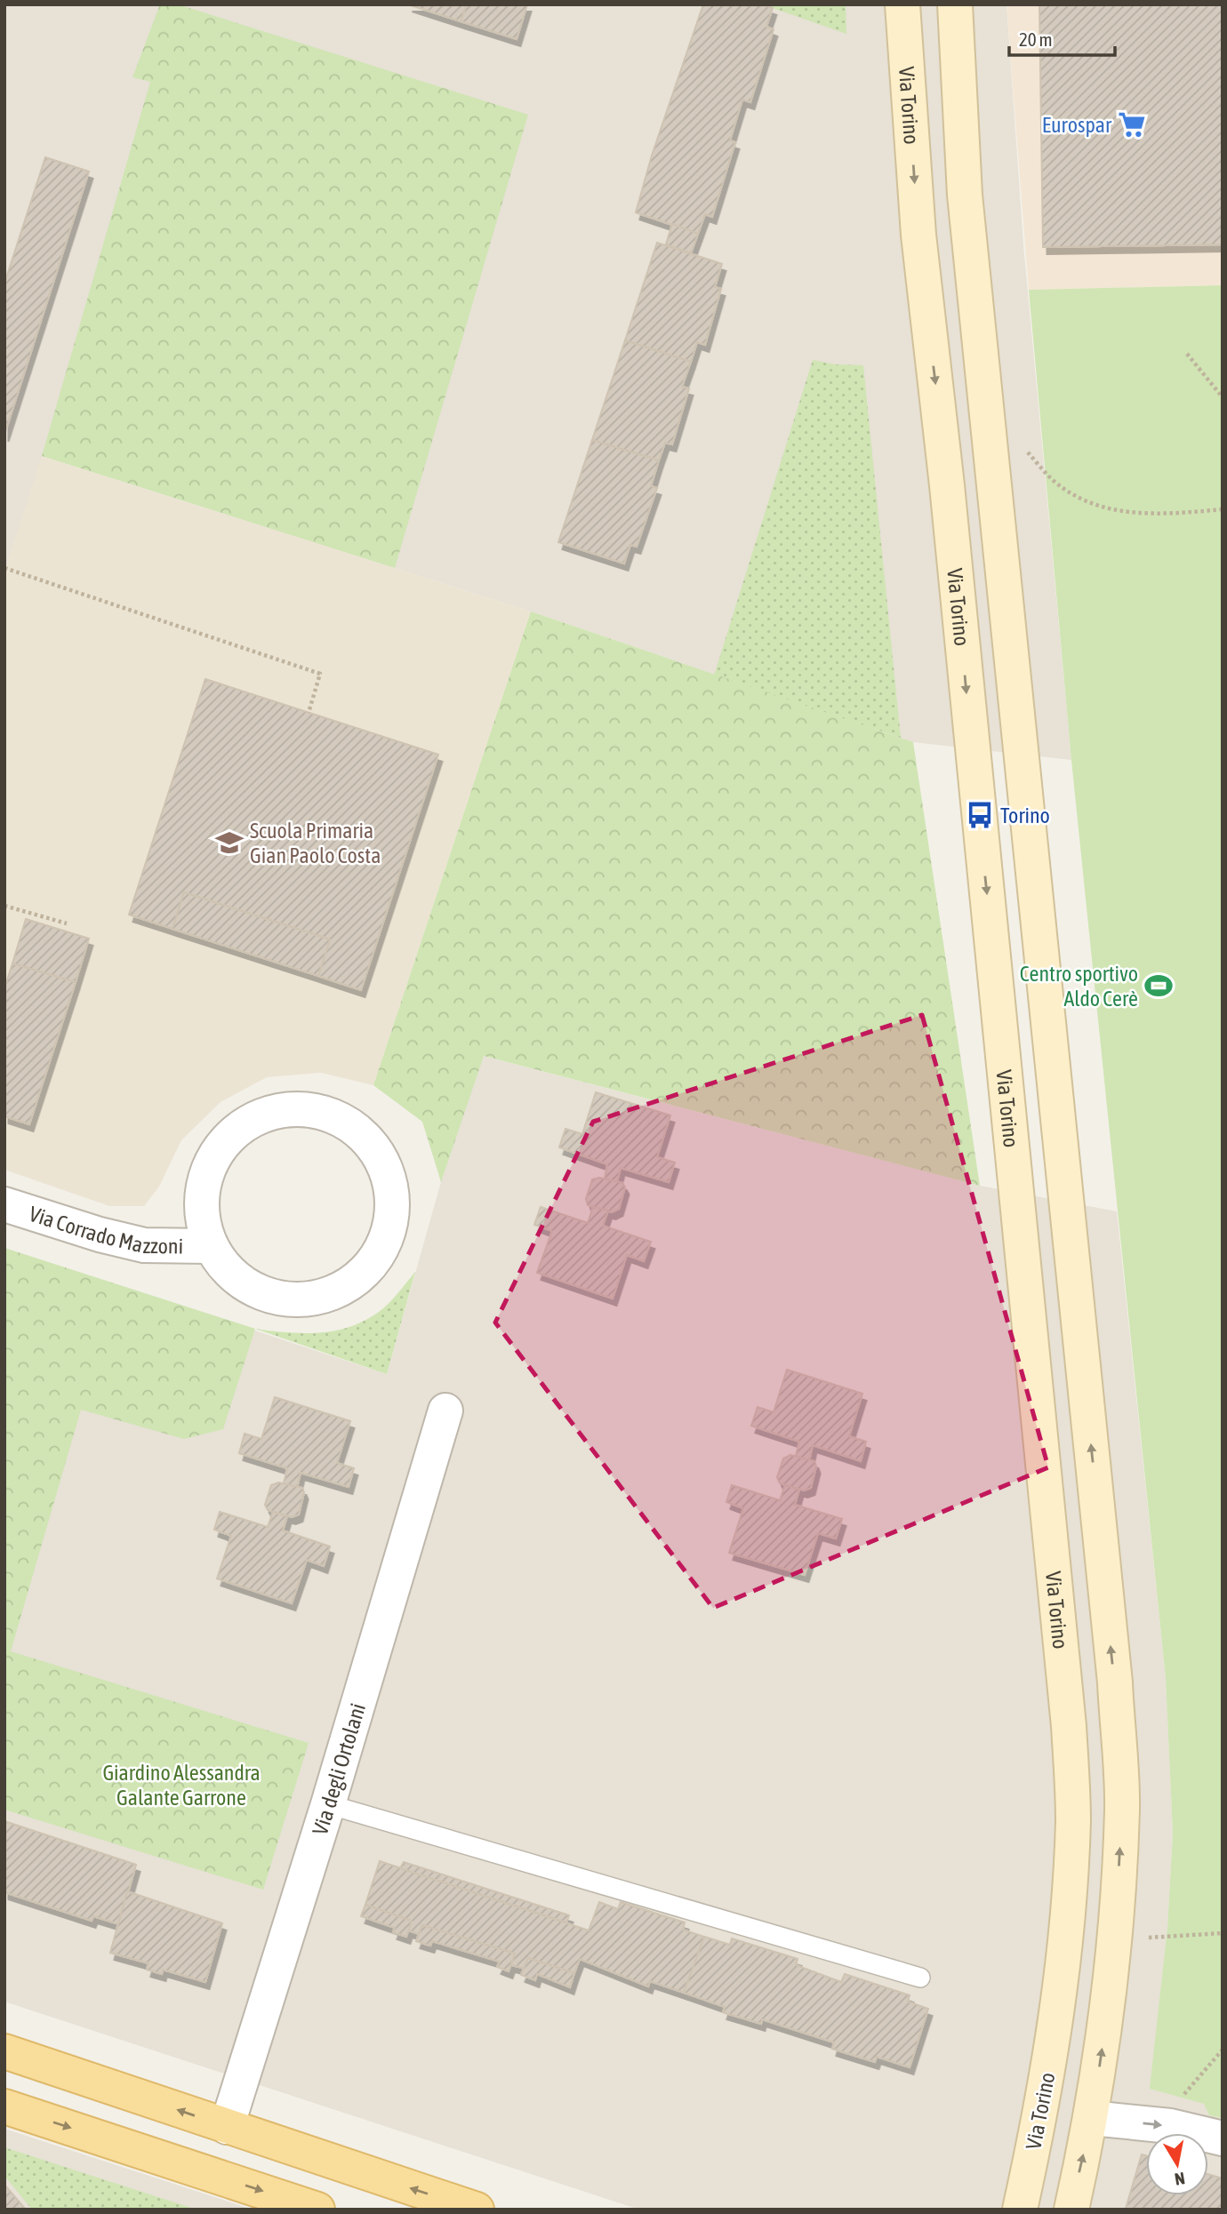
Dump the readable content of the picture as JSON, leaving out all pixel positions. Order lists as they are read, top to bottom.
{
  "streets": {
    "main road": ["Via Torino"],
    "street": ["Via Corrado Mazzoni", "Via degli Ortolani"]
  },
  "parks": ["Giardino Alessandra Galante Garrone"],
  "places": {
    "supermarket": ["Eurospar"],
    "bus stop": ["Torino"],
    "school or university": ["Scuola Primaria Gian Paolo Costa"],
    "sports": ["Centro sportivo Aldo Cerè"]
  },
  "scale_bar": "20 m",
  "north": "bottom"
}
